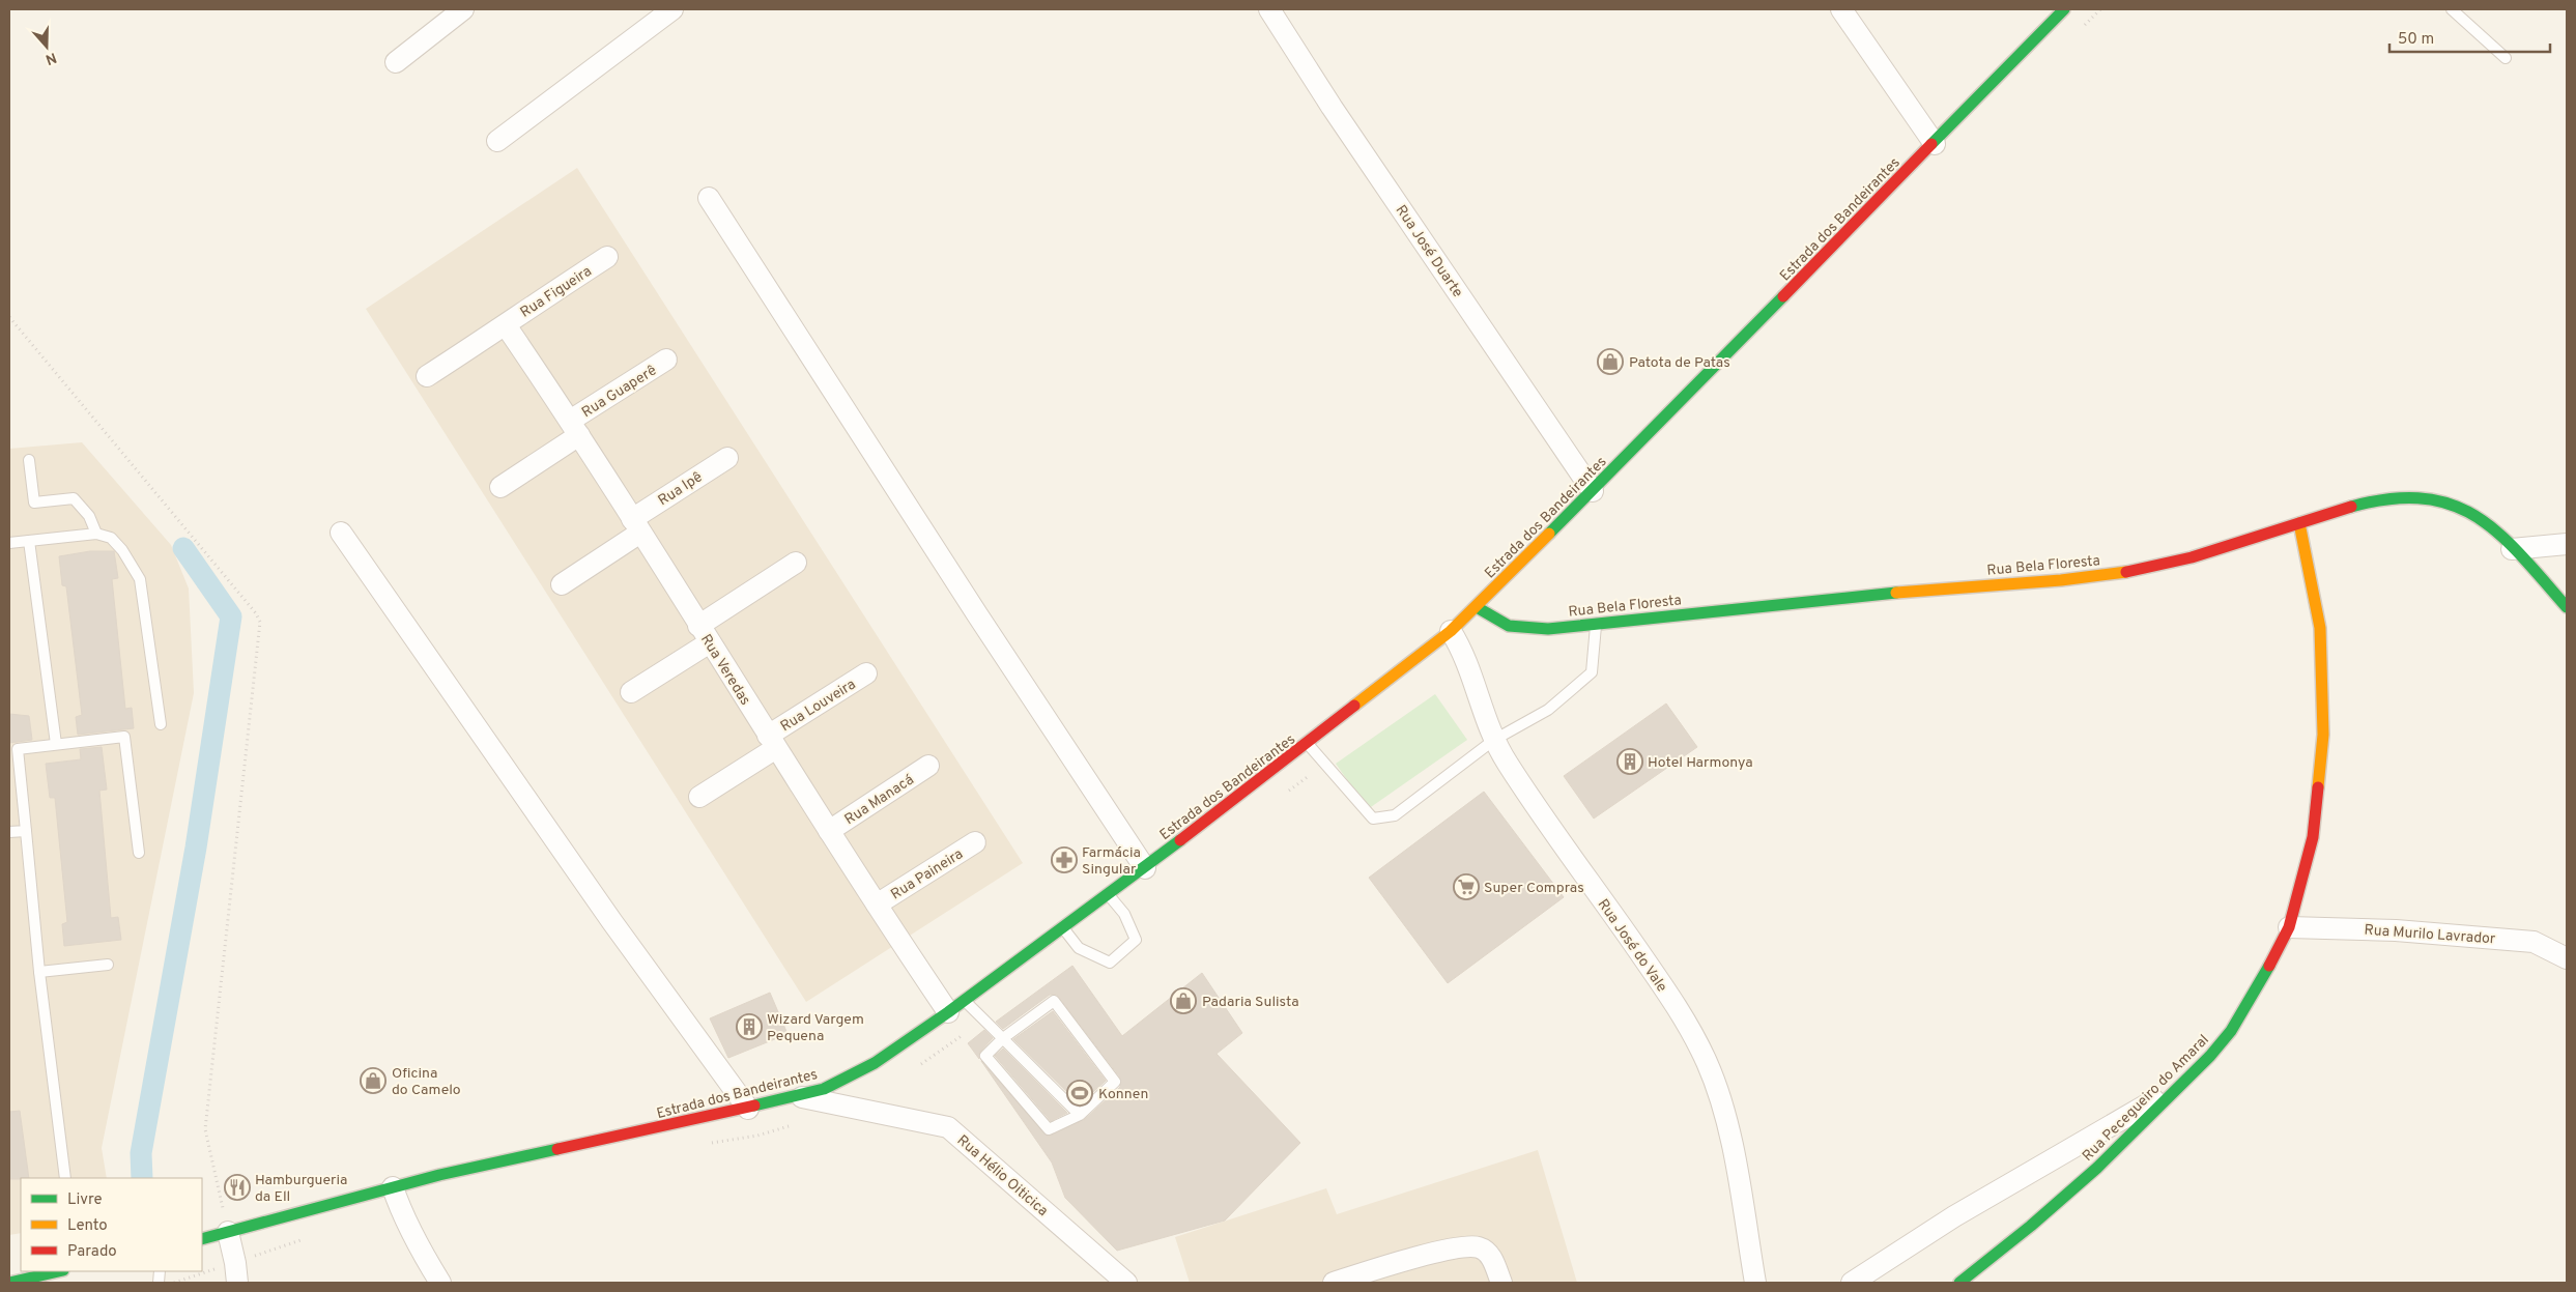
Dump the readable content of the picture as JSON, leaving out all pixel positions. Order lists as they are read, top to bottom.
{
  "streets": {
    "main road": ["Estrada dos Bandeirantes", "Rua Bela Floresta", "Rua Pecegueiro do Amaral"],
    "street": [
      "Rua José Duarte",
      "Rua Figueira",
      "Rua Guaperê",
      "Rua Ipê",
      "Rua Veredas",
      "Rua Louveira",
      "Rua Manacá",
      "Rua Paineira",
      "Rua Murilo Lavrador",
      "Rua José do Vale",
      "Rua Hélio Oiticica"
    ]
  },
  "crossings": [
    ["Estrada dos Bandeirantes", "Rua José Duarte"],
    ["Estrada dos Bandeirantes", "Rua Bela Floresta"],
    ["Estrada dos Bandeirantes", "Rua Veredas"],
    ["Estrada dos Bandeirantes", "Rua José do Vale"],
    ["Estrada dos Bandeirantes", "Rua Hélio Oiticica"],
    ["Rua Figueira", "Rua Veredas"],
    ["Rua Guaperê", "Rua Veredas"],
    ["Rua Ipê", "Rua Veredas"],
    ["Rua Bela Floresta", "Rua Pecegueiro do Amaral"],
    ["Rua Veredas", "Rua Louveira"],
    ["Rua Veredas", "Rua Manacá"],
    ["Rua Veredas", "Rua Paineira"],
    ["Rua Murilo Lavrador", "Rua Pecegueiro do Amaral"]
  ],
  "places": {
    "shop": ["Patota de Patas", "Padaria Sulista", "Oficina do Camelo"],
    "building": ["Hotel Harmonya", "Wizard Vargem Pequena"],
    "pharmacy": ["Farmácia Singular"],
    "supermarket": ["Super Compras"],
    "sports": ["Konnen"],
    "restaurant": ["Hamburgueria da Ell"]
  },
  "legend": ["Livre", "Lento", "Parado"],
  "scale_bar": "50 m",
  "north": "bottom"
}
